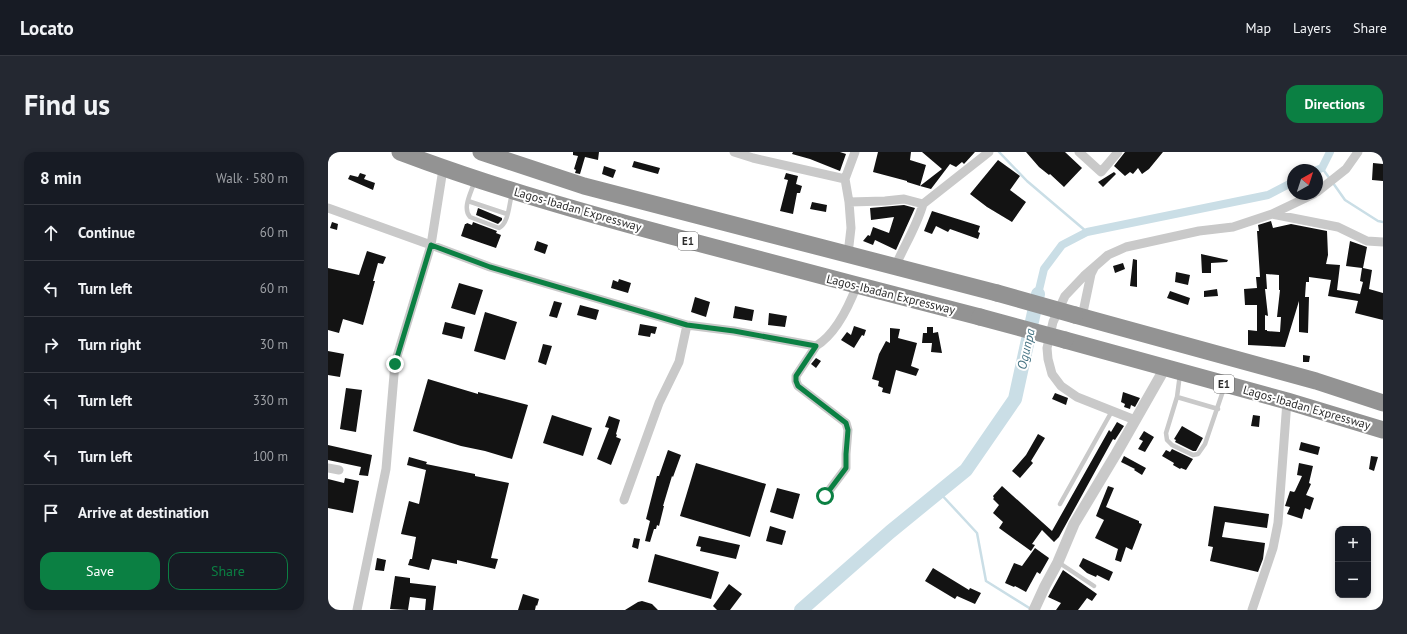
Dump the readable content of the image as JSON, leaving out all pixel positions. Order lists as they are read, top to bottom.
{
  "streets": {
    "highway": ["Lagos-Ibadan Expressway", "E1"]
  },
  "water": ["Ogunpa"],
  "north": "top right",
  "page": {
    "header": "Locato",
    "nav": ["Map", "Layers", "Share"],
    "buttons": [
      "Directions",
      ["Save", "Share"]
    ],
    "title": "Find us",
    "heading": ["8 min", "Walk · 580 m"],
    "list": [
      ["Continue", "60 m"],
      ["Turn left", "60 m"],
      ["Turn right", "30 m"],
      ["Turn left", "330 m"],
      ["Turn left", "100 m"],
      "Arrive at destination"
    ],
    "map_buttons": ["+", "−"]
  }
}
